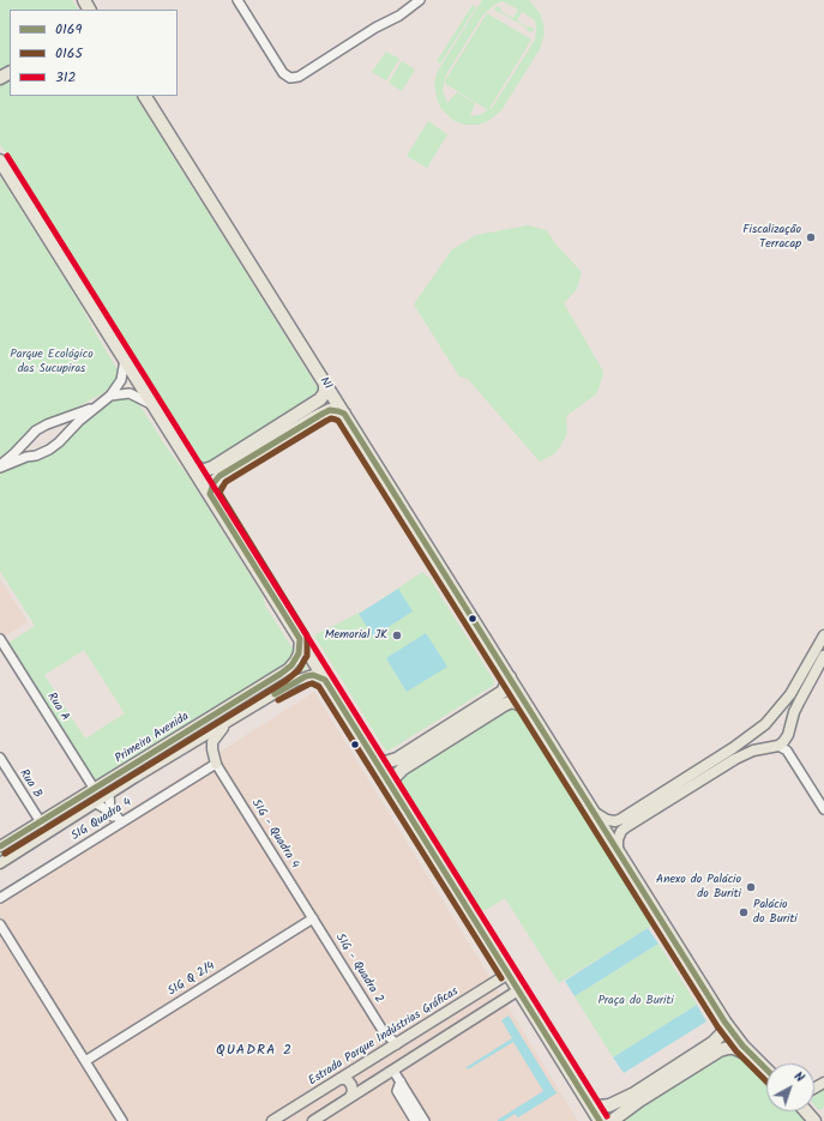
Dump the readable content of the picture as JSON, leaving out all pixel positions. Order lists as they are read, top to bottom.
{
  "streets": {
    "highway": ["N1"],
    "main road": ["Primeira Avenida", "Estrada Parque Indústrias Gráficas"],
    "street": [
      "Rua A",
      "Rua B",
      "SIG Quadra 4",
      "SIG - Quadra 4",
      "SIG - Quadra 2",
      "SIG Q 2/4"
    ]
  },
  "crossings": [
    ["Rua A", "Primeira Avenida"],
    ["Primeira Avenida", "Rua B"],
    ["SIG Quadra 4", "SIG - Quadra 4"],
    ["SIG - Quadra 4", "SIG - Quadra 2"],
    ["SIG - Quadra 4", "SIG Q 2/4"],
    ["SIG - Quadra 2", "SIG Q 2/4"],
    ["SIG - Quadra 2", "Estrada Parque Indústrias Gráficas"]
  ],
  "districts": ["QUADRA 2"],
  "parks": ["Parque Ecológico das Sucupiras", "Praça do Buriti"],
  "places": [
    "Fiscalização Terracap",
    "Memorial JK",
    "Anexo do Palácio do Buriti",
    "Palácio do Buriti"
  ],
  "lines": ["transit line 312", "transit line 0169", "transit line 0165"],
  "legend": ["0169", "0165", "312"],
  "north": "top right"
}
